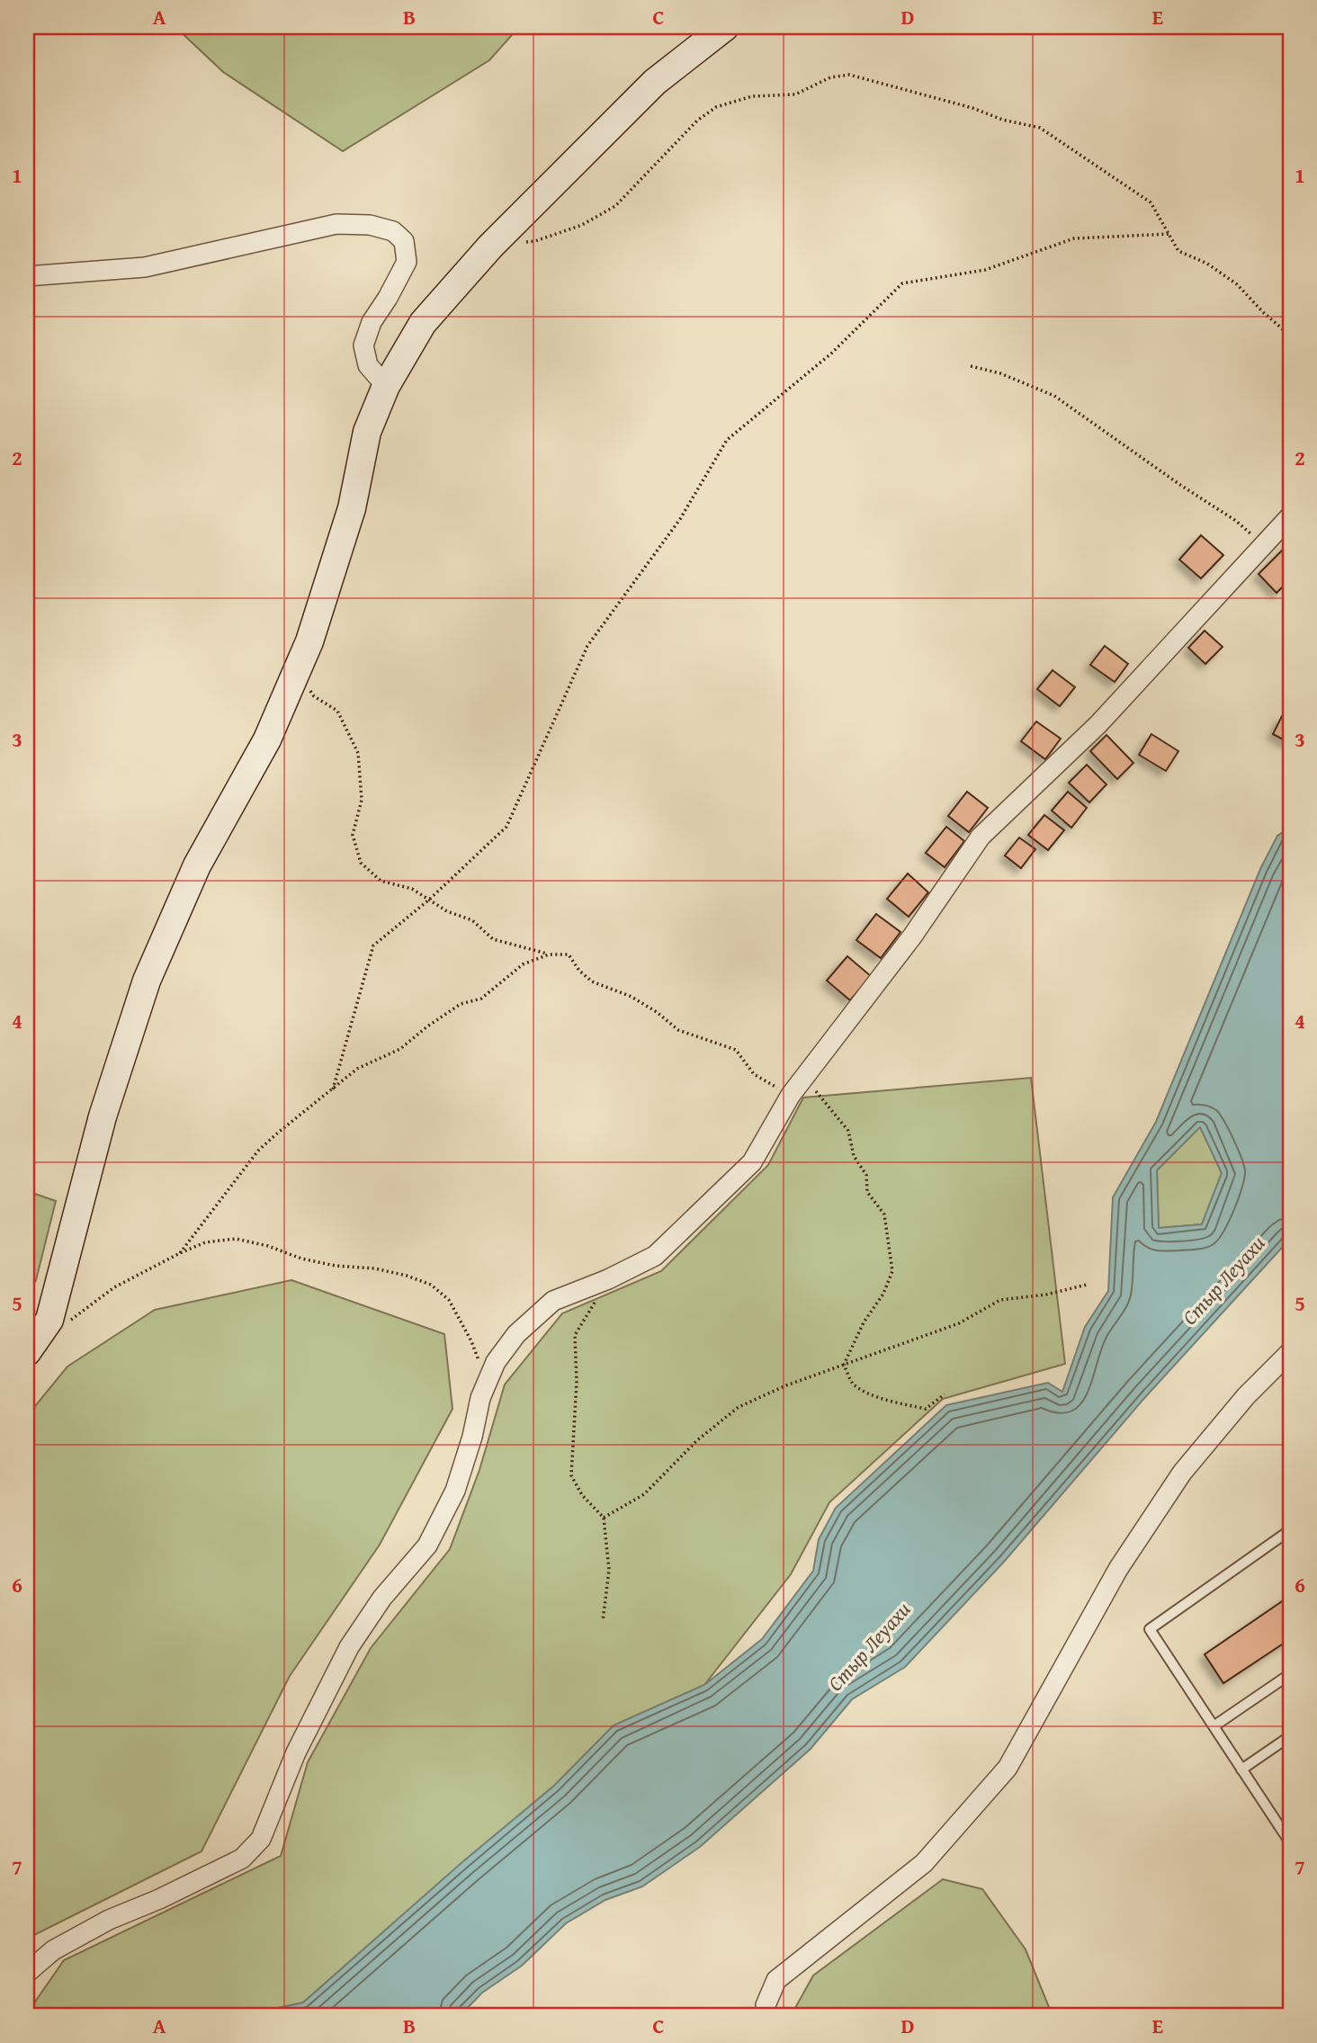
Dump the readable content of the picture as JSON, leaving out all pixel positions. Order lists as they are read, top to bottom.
{
  "water": ["Стыр Леуахи"],
  "grid": {
    "columns": [
      "A",
      "B",
      "C",
      "D",
      "E"
    ],
    "rows": [
      "1",
      "2",
      "3",
      "4",
      "5",
      "6",
      "7"
    ]
  }
}
